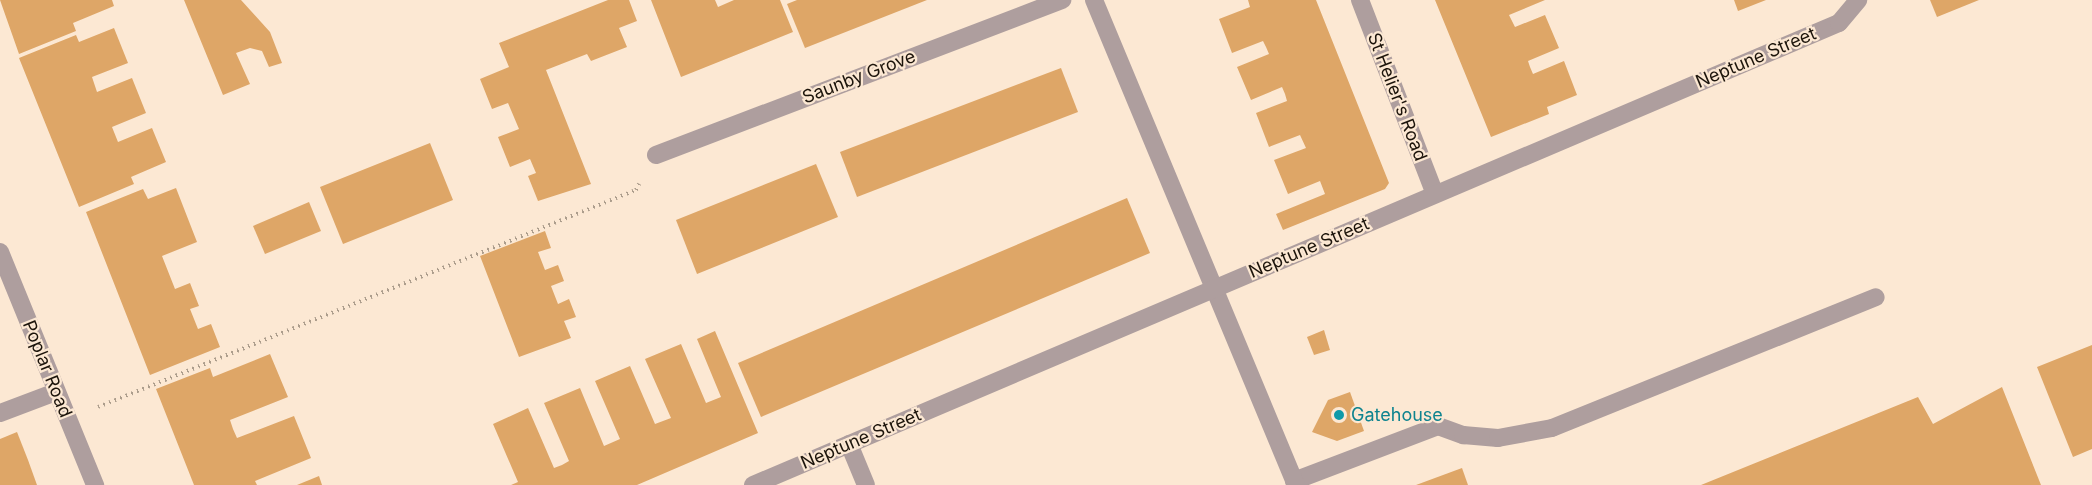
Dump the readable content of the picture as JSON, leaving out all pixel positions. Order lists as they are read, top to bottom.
{
  "streets": {
    "street": [
      "Neptune Street",
      "Saunby Grove",
      "St Helier's Road",
      "Poplar Road"
    ]
  },
  "crossings": [
    ["Neptune Street", "St Helier's Road"]
  ],
  "places": ["Gatehouse"]
}
